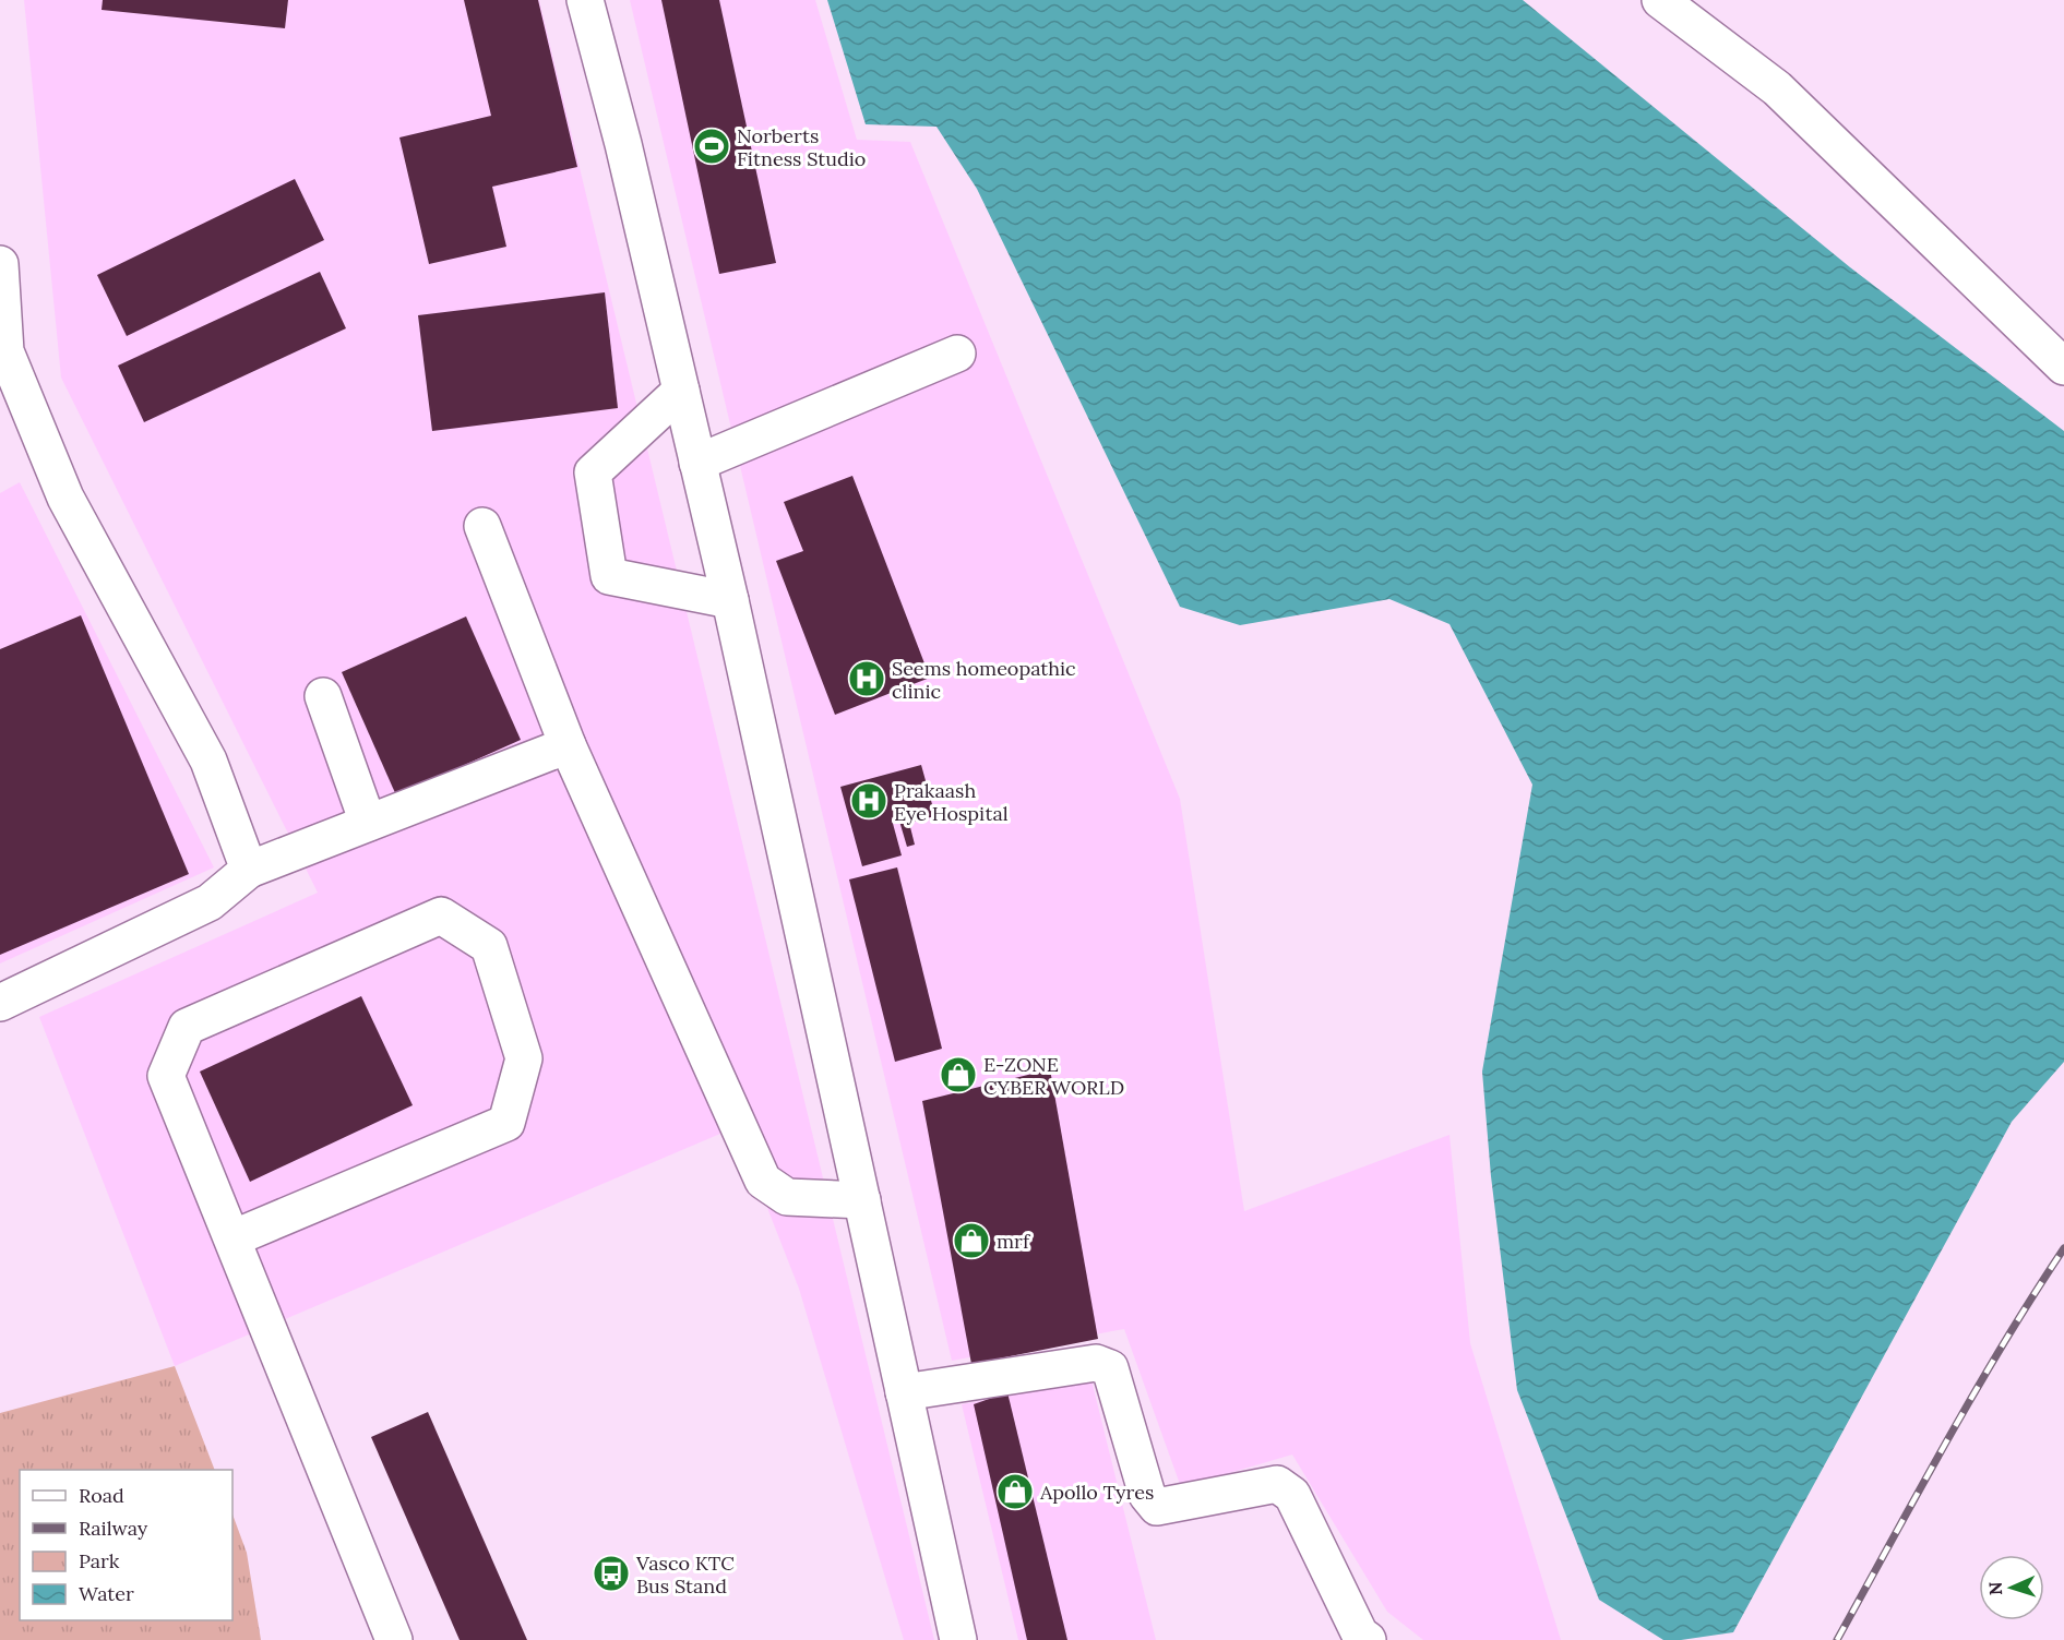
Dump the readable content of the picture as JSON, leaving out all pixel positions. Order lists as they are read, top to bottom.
{
  "places": {
    "sports": ["Norberts Fitness Studio"],
    "hospital": ["Seems homeopathic clinic", "Prakaash Eye Hospital"],
    "shop": ["E-ZONE CYBER WORLD", "mrf", "Apollo Tyres"],
    "bus stop": ["Vasco KTC Bus Stand"]
  },
  "legend": [
    "Road",
    "Railway",
    "Park",
    "Water"
  ],
  "north": "left"
}
